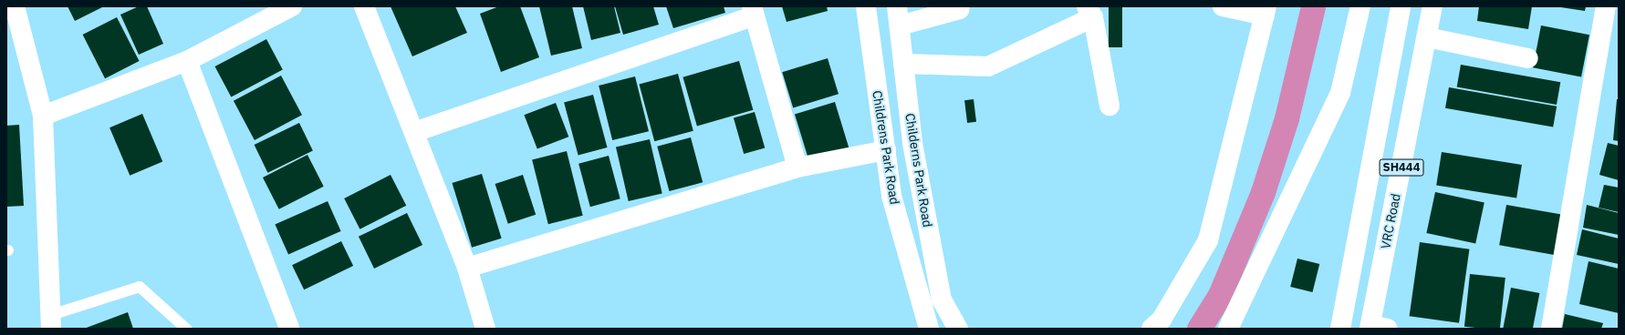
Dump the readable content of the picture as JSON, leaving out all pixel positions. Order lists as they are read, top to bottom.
{
  "streets": {
    "street": [
      "Childrens Park Road",
      "SH444",
      "Childerns Park Road",
      "VRC Road"
    ]
  }
}
